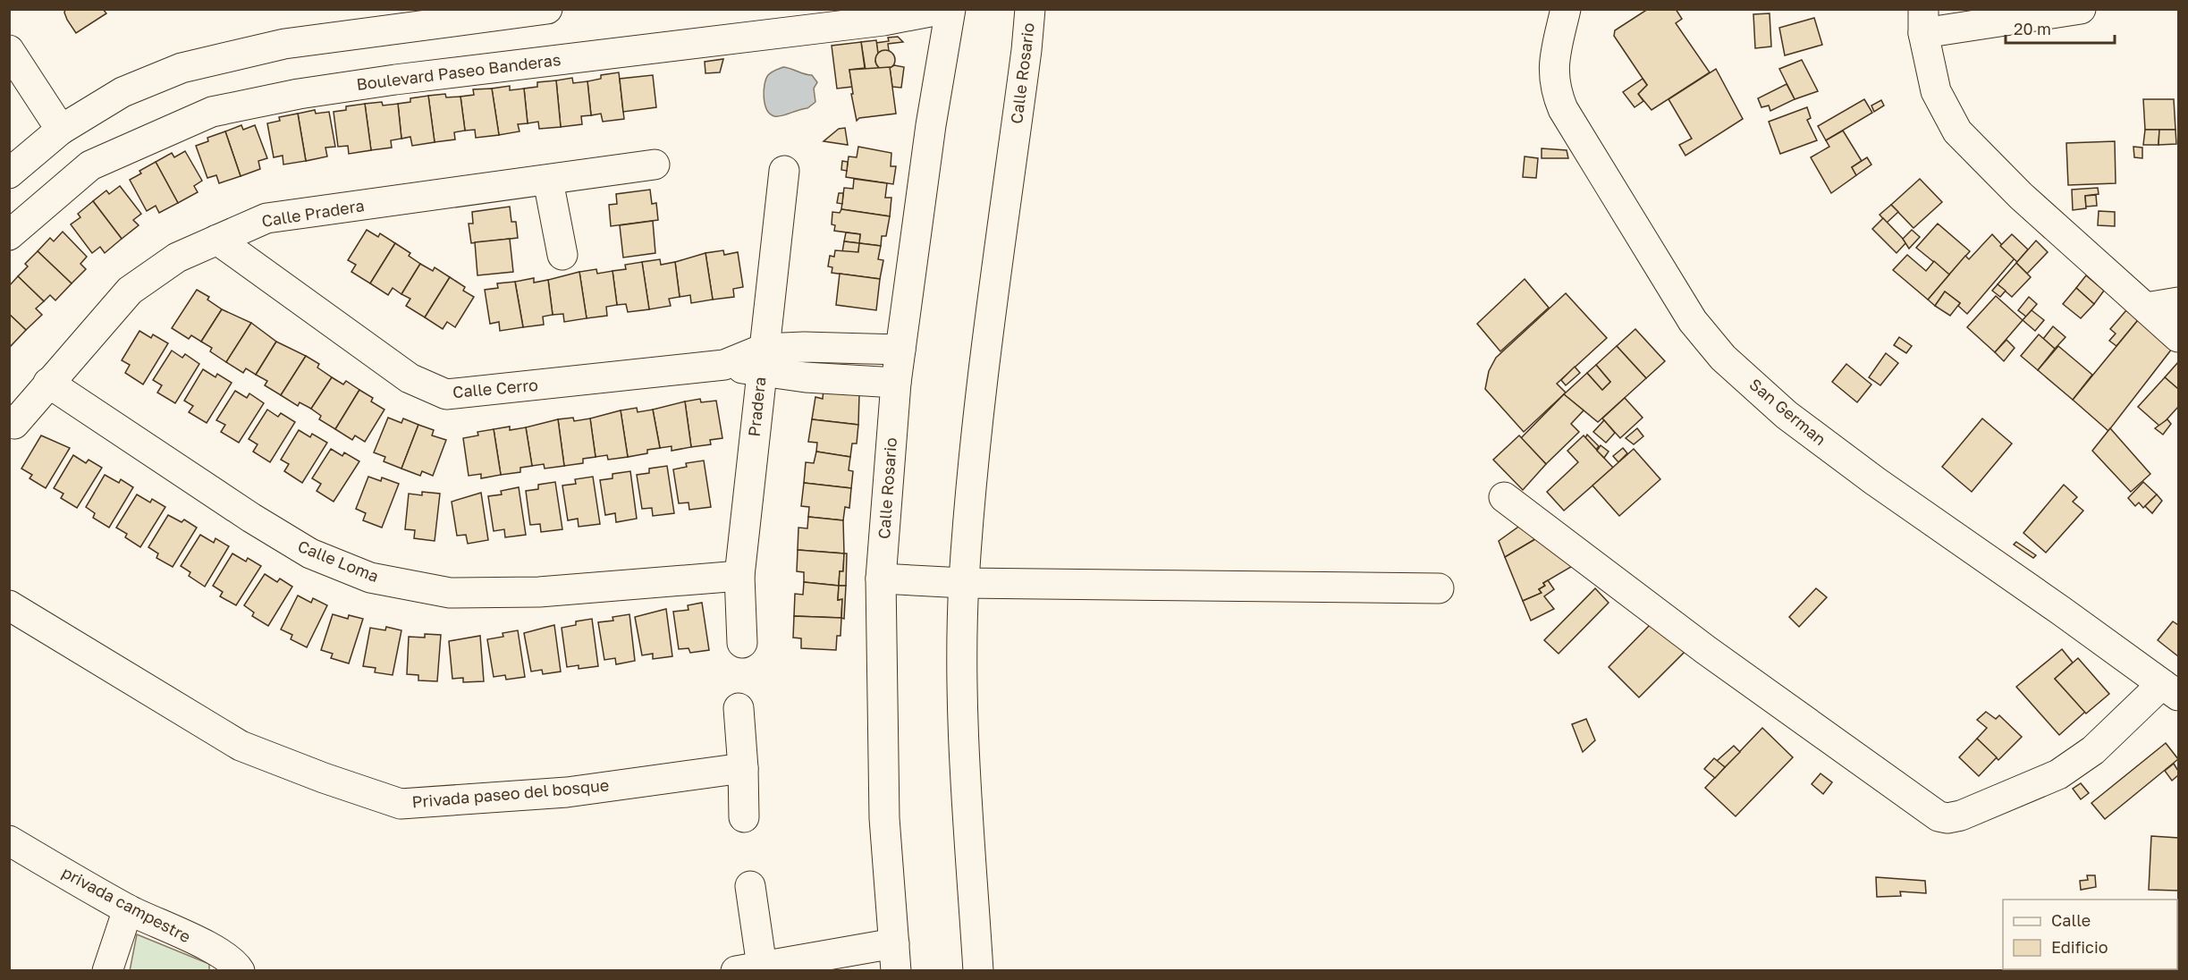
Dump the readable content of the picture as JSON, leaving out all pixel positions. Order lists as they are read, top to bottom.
{
  "streets": {
    "street": [
      "Boulevard Paseo Banderas",
      "Calle Rosario",
      "Calle Pradera",
      "Calle Cerro",
      "Pradera",
      "San German",
      "Calle Loma",
      "Privada paseo del bosque",
      "privada campestre"
    ]
  },
  "crossings": [
    ["Calle Rosario", "Calle Cerro"],
    ["Calle Pradera", "Calle Cerro"],
    ["Calle Pradera", "Calle Loma"],
    ["Calle Cerro", "Pradera"],
    ["Pradera", "Calle Loma"]
  ],
  "legend": ["Calle", "Edificio"],
  "scale_bar": "20 m"
}
